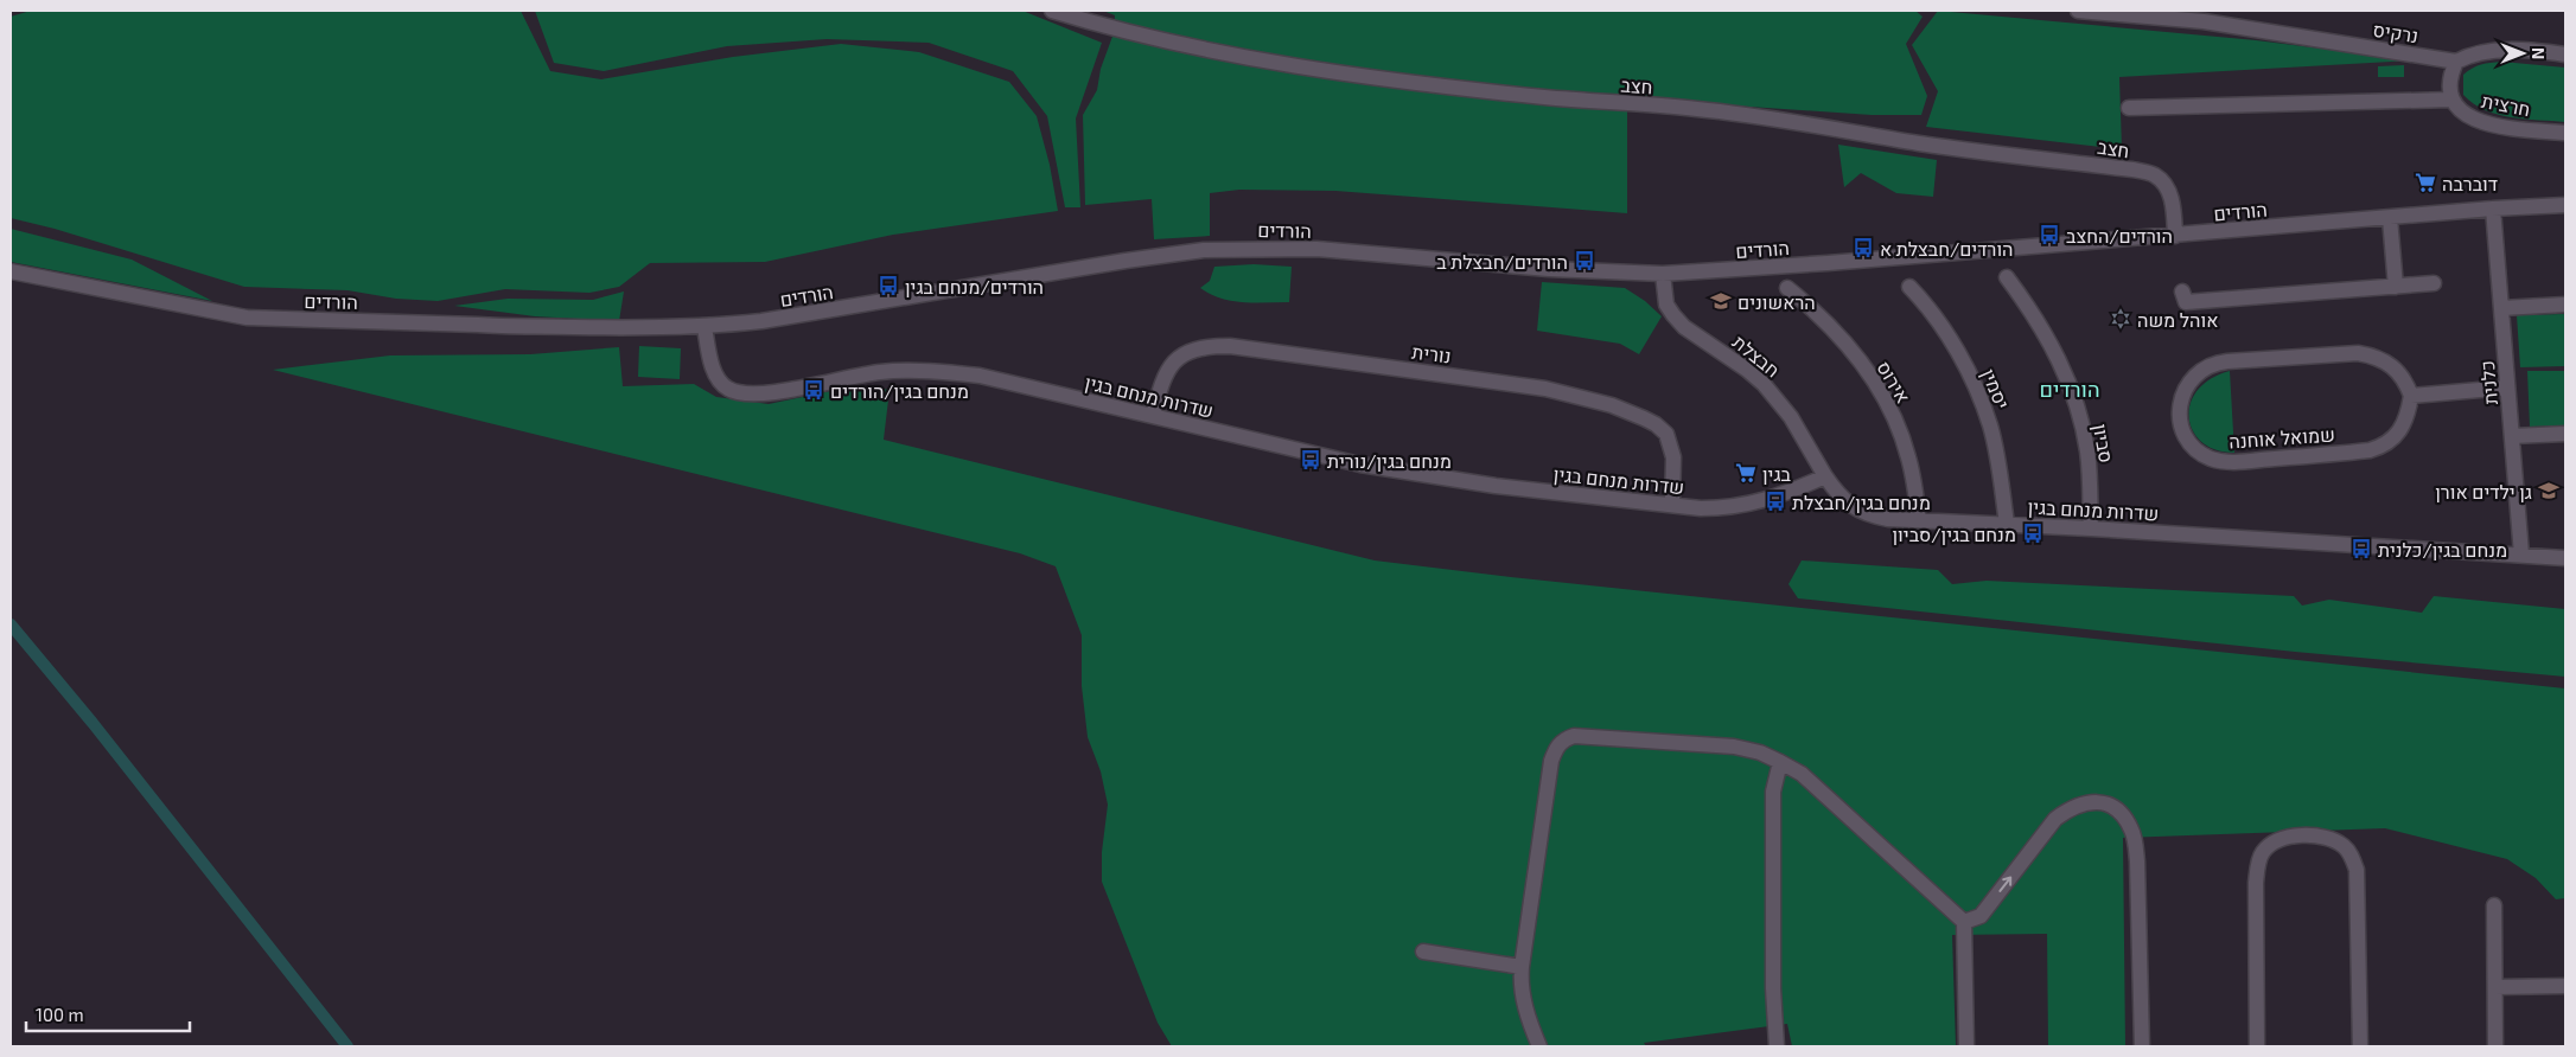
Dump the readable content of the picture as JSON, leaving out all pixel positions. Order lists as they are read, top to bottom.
{
  "streets": {
    "street": [
      "נרקיס",
      "חצב",
      "חרצית",
      "הורדים",
      "נורית",
      "חבצלת",
      "אירוס",
      "כלנית",
      "יסמין",
      "שדרות מנחם בגין",
      "שמואל אוחנה",
      "סביון"
    ]
  },
  "crossings": [
    ["חצב", "הורדים"],
    ["הורדים", "חבצלת"],
    ["הורדים", "כלנית"],
    ["הורדים", "שדרות מנחם בגין"],
    ["נורית", "שדרות מנחם בגין"],
    ["חבצלת", "שדרות מנחם בגין"],
    ["אירוס", "שדרות מנחם בגין"],
    ["כלנית", "שדרות מנחם בגין"],
    ["יסמין", "שדרות מנחם בגין"],
    ["שדרות מנחם בגין", "סביון"]
  ],
  "districts": ["הורדים"],
  "places": {
    "supermarket": ["דוברבה", "בגין"],
    "bus stop": [
      "הורדים/החצב",
      "הורדים/חבצלת א",
      "הורדים/חבצלת ב",
      "הורדים/מנחם בגין",
      "מנחם בגין/הורדים",
      "מנחם בגין/נורית",
      "מנחם בגין/חבצלת",
      "מנחם בגין/סביון",
      "מנחם בגין/כלנית"
    ],
    "school or university": ["הראשונים", "גן ילדים אורן"],
    "synagogue": ["אוהל משה"]
  },
  "scale_bar": "100 m",
  "north": "right"
}
